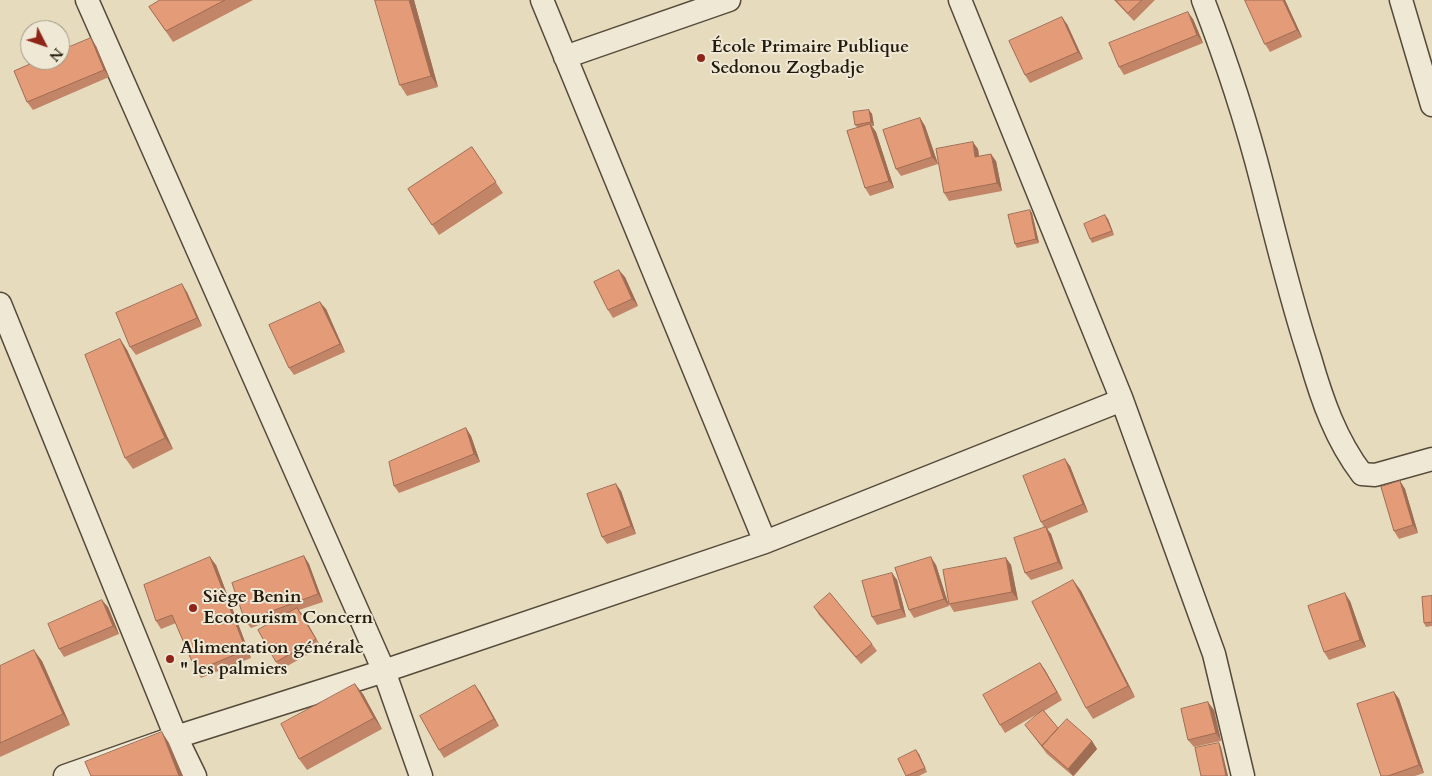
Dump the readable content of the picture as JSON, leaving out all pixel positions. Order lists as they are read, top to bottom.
{
  "places": ["École Primaire Publique Sedonou Zogbadje", "Siège Benin Ecotourism Concern", "Alimentation générale \" les palmiers"],
  "north": "bottom right"
}
